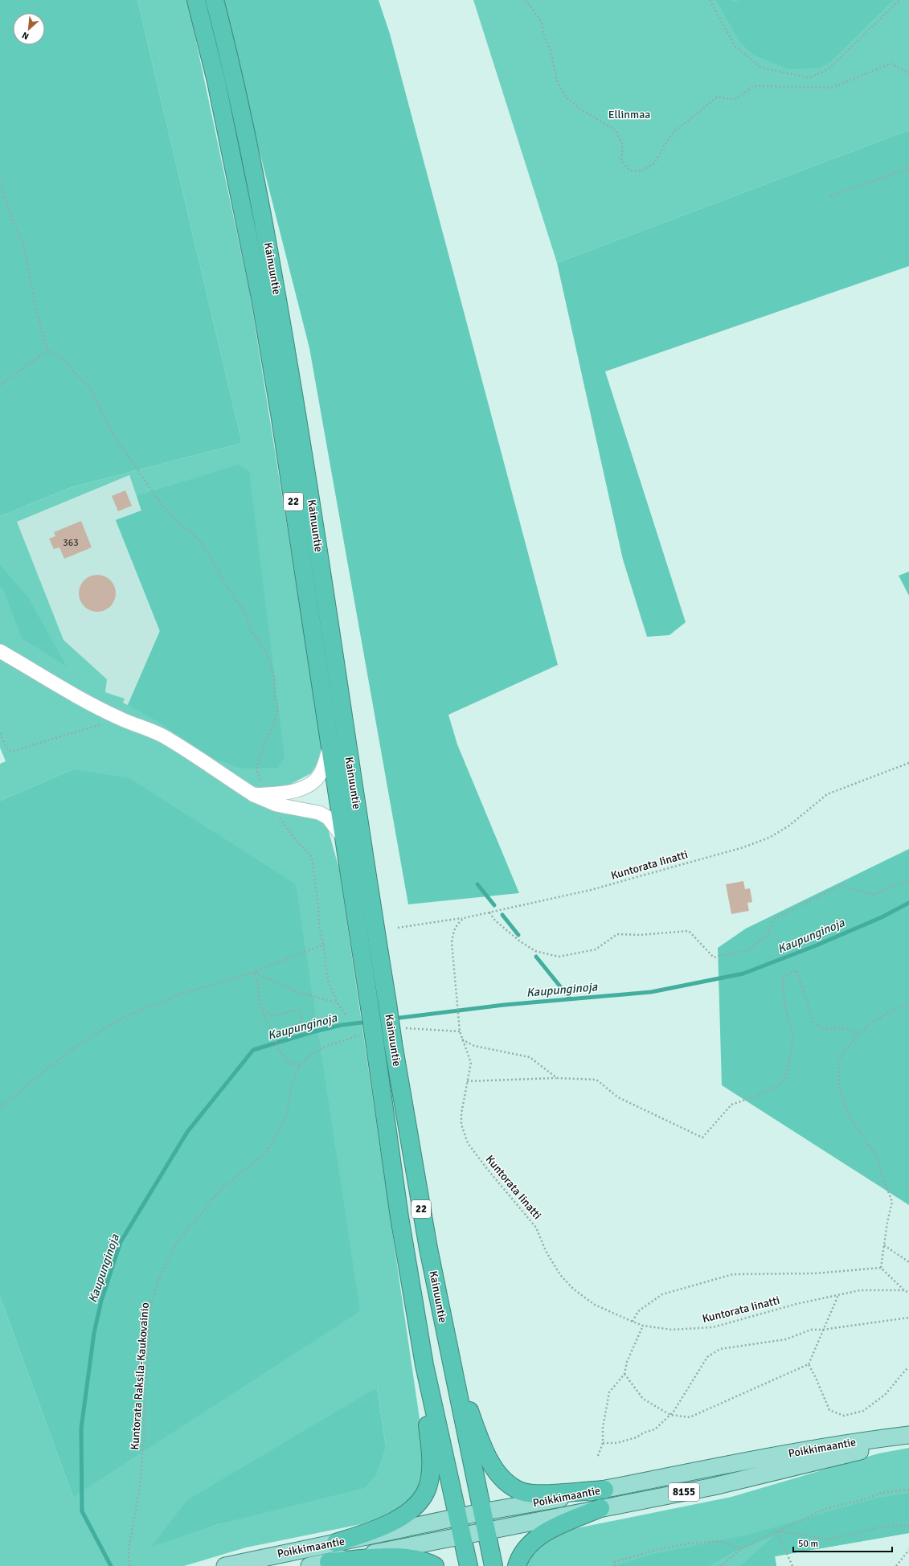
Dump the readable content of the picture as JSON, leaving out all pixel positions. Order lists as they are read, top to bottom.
{
  "streets": {
    "highway": ["Kainuuntie", "22"],
    "main road": ["Poikkimaantie", "8155"],
    "path": ["Kuntorata Iinatti", "Kuntorata Raksila-Kaukovainio"]
  },
  "crossings": [
    ["Kainuuntie", "Poikkimaantie"]
  ],
  "water": ["Kaupunginoja"],
  "parks": ["Ellinmaa"],
  "house_numbers": ["363"],
  "scale_bar": "50 m",
  "north": "bottom left"
}
